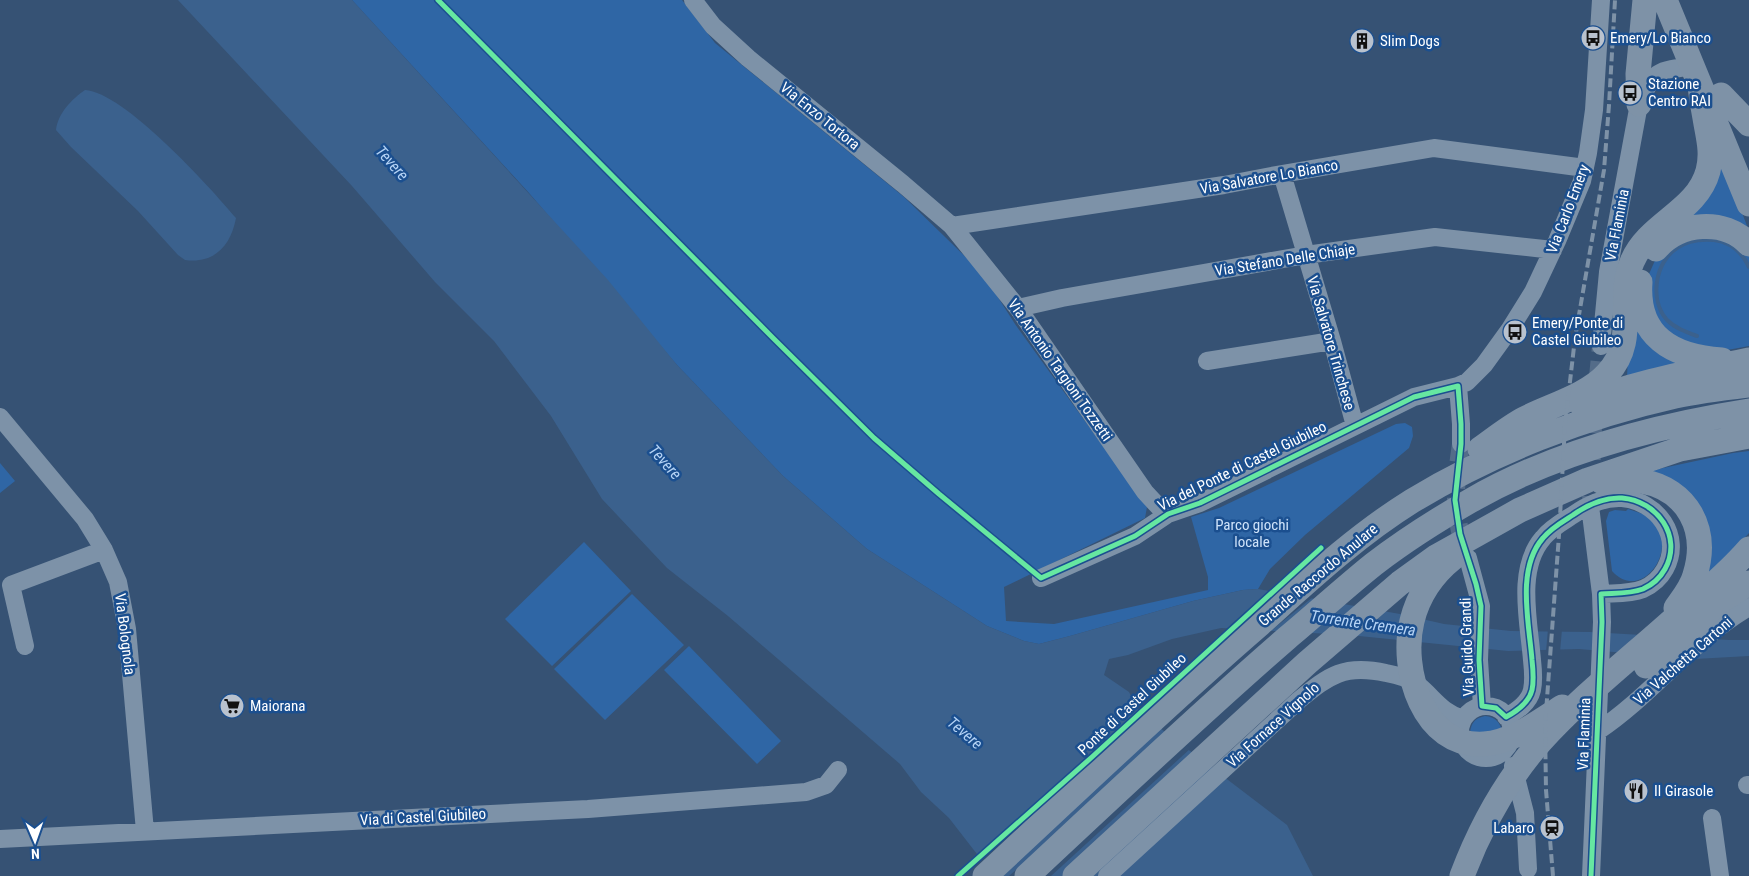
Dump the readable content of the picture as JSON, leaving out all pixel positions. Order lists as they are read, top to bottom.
{
  "streets": {
    "highway": ["Grande Raccordo Anulare"],
    "street": [
      "Via Enzo Tortora",
      "Via Salvatore Lo Bianco",
      "Via Carlo Emery",
      "Via Flaminia",
      "Via Stefano Delle Chiaje",
      "Via Salvatore Trinchese",
      "Via Antonio Targioni Tozzetti",
      "Via del Ponte di Castel Giubileo",
      "Via Bolognola",
      "Via Guido Grandi",
      "Via Valchetta Cartoni",
      "Via Fornace Vignolo",
      "Via di Castel Giubileo"
    ],
    "cycle path": ["Ponte di Castel Giubileo"]
  },
  "crossings": [
    ["Via Enzo Tortora", "Via Salvatore Lo Bianco"],
    ["Via Enzo Tortora", "Via Antonio Targioni Tozzetti"],
    ["Via Salvatore Lo Bianco", "Via Carlo Emery"],
    ["Via Salvatore Lo Bianco", "Via Salvatore Trinchese"],
    ["Via Salvatore Lo Bianco", "Via Antonio Targioni Tozzetti"],
    ["Via Carlo Emery", "Via Stefano Delle Chiaje"],
    ["Via Carlo Emery", "Via del Ponte di Castel Giubileo"],
    ["Via Flaminia", "Via Valchetta Cartoni"],
    ["Via Stefano Delle Chiaje", "Via Salvatore Trinchese"],
    ["Via Stefano Delle Chiaje", "Via Antonio Targioni Tozzetti"],
    ["Via Salvatore Trinchese", "Via del Ponte di Castel Giubileo"],
    ["Via Antonio Targioni Tozzetti", "Via del Ponte di Castel Giubileo"],
    ["Via Bolognola", "Via di Castel Giubileo"],
    ["Via Guido Grandi", "Via Fornace Vignolo"]
  ],
  "water": ["Tevere", "Torrente Cremera"],
  "parks": ["Parco giochi locale"],
  "places": {
    "bus stop": ["Emery/Lo Bianco", "Stazione Centro RAI", "Emery/Ponte di Castel Giubileo"],
    "building": ["Slim Dogs"],
    "supermarket": ["Maiorana"],
    "restaurant": ["Il Girasole"],
    "station": ["Labaro"]
  },
  "north": "bottom"
}
